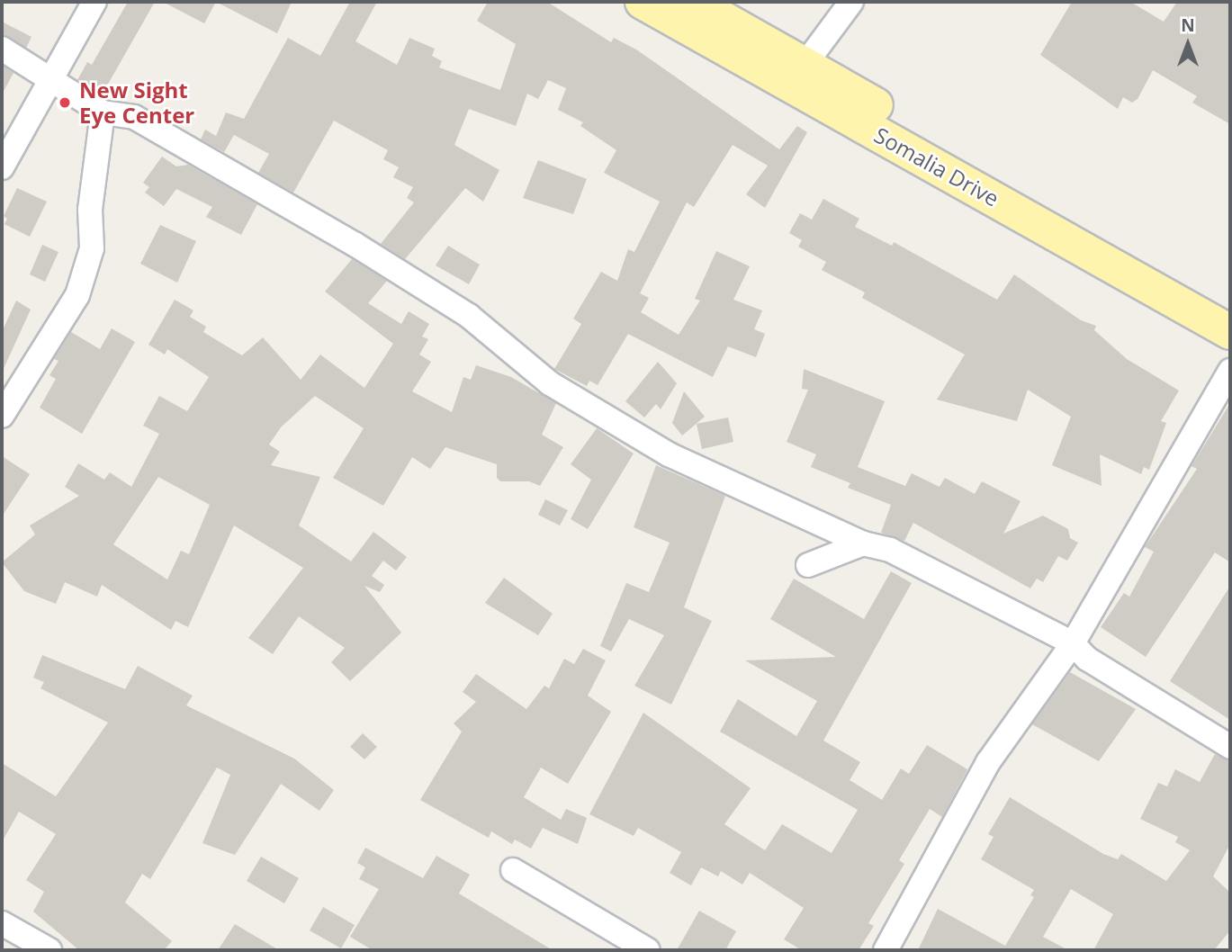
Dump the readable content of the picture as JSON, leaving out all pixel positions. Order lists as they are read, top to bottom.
{
  "streets": {
    "main road": ["Somalia Drive"]
  },
  "places": ["New Sight Eye Center"],
  "north": "top"
}
